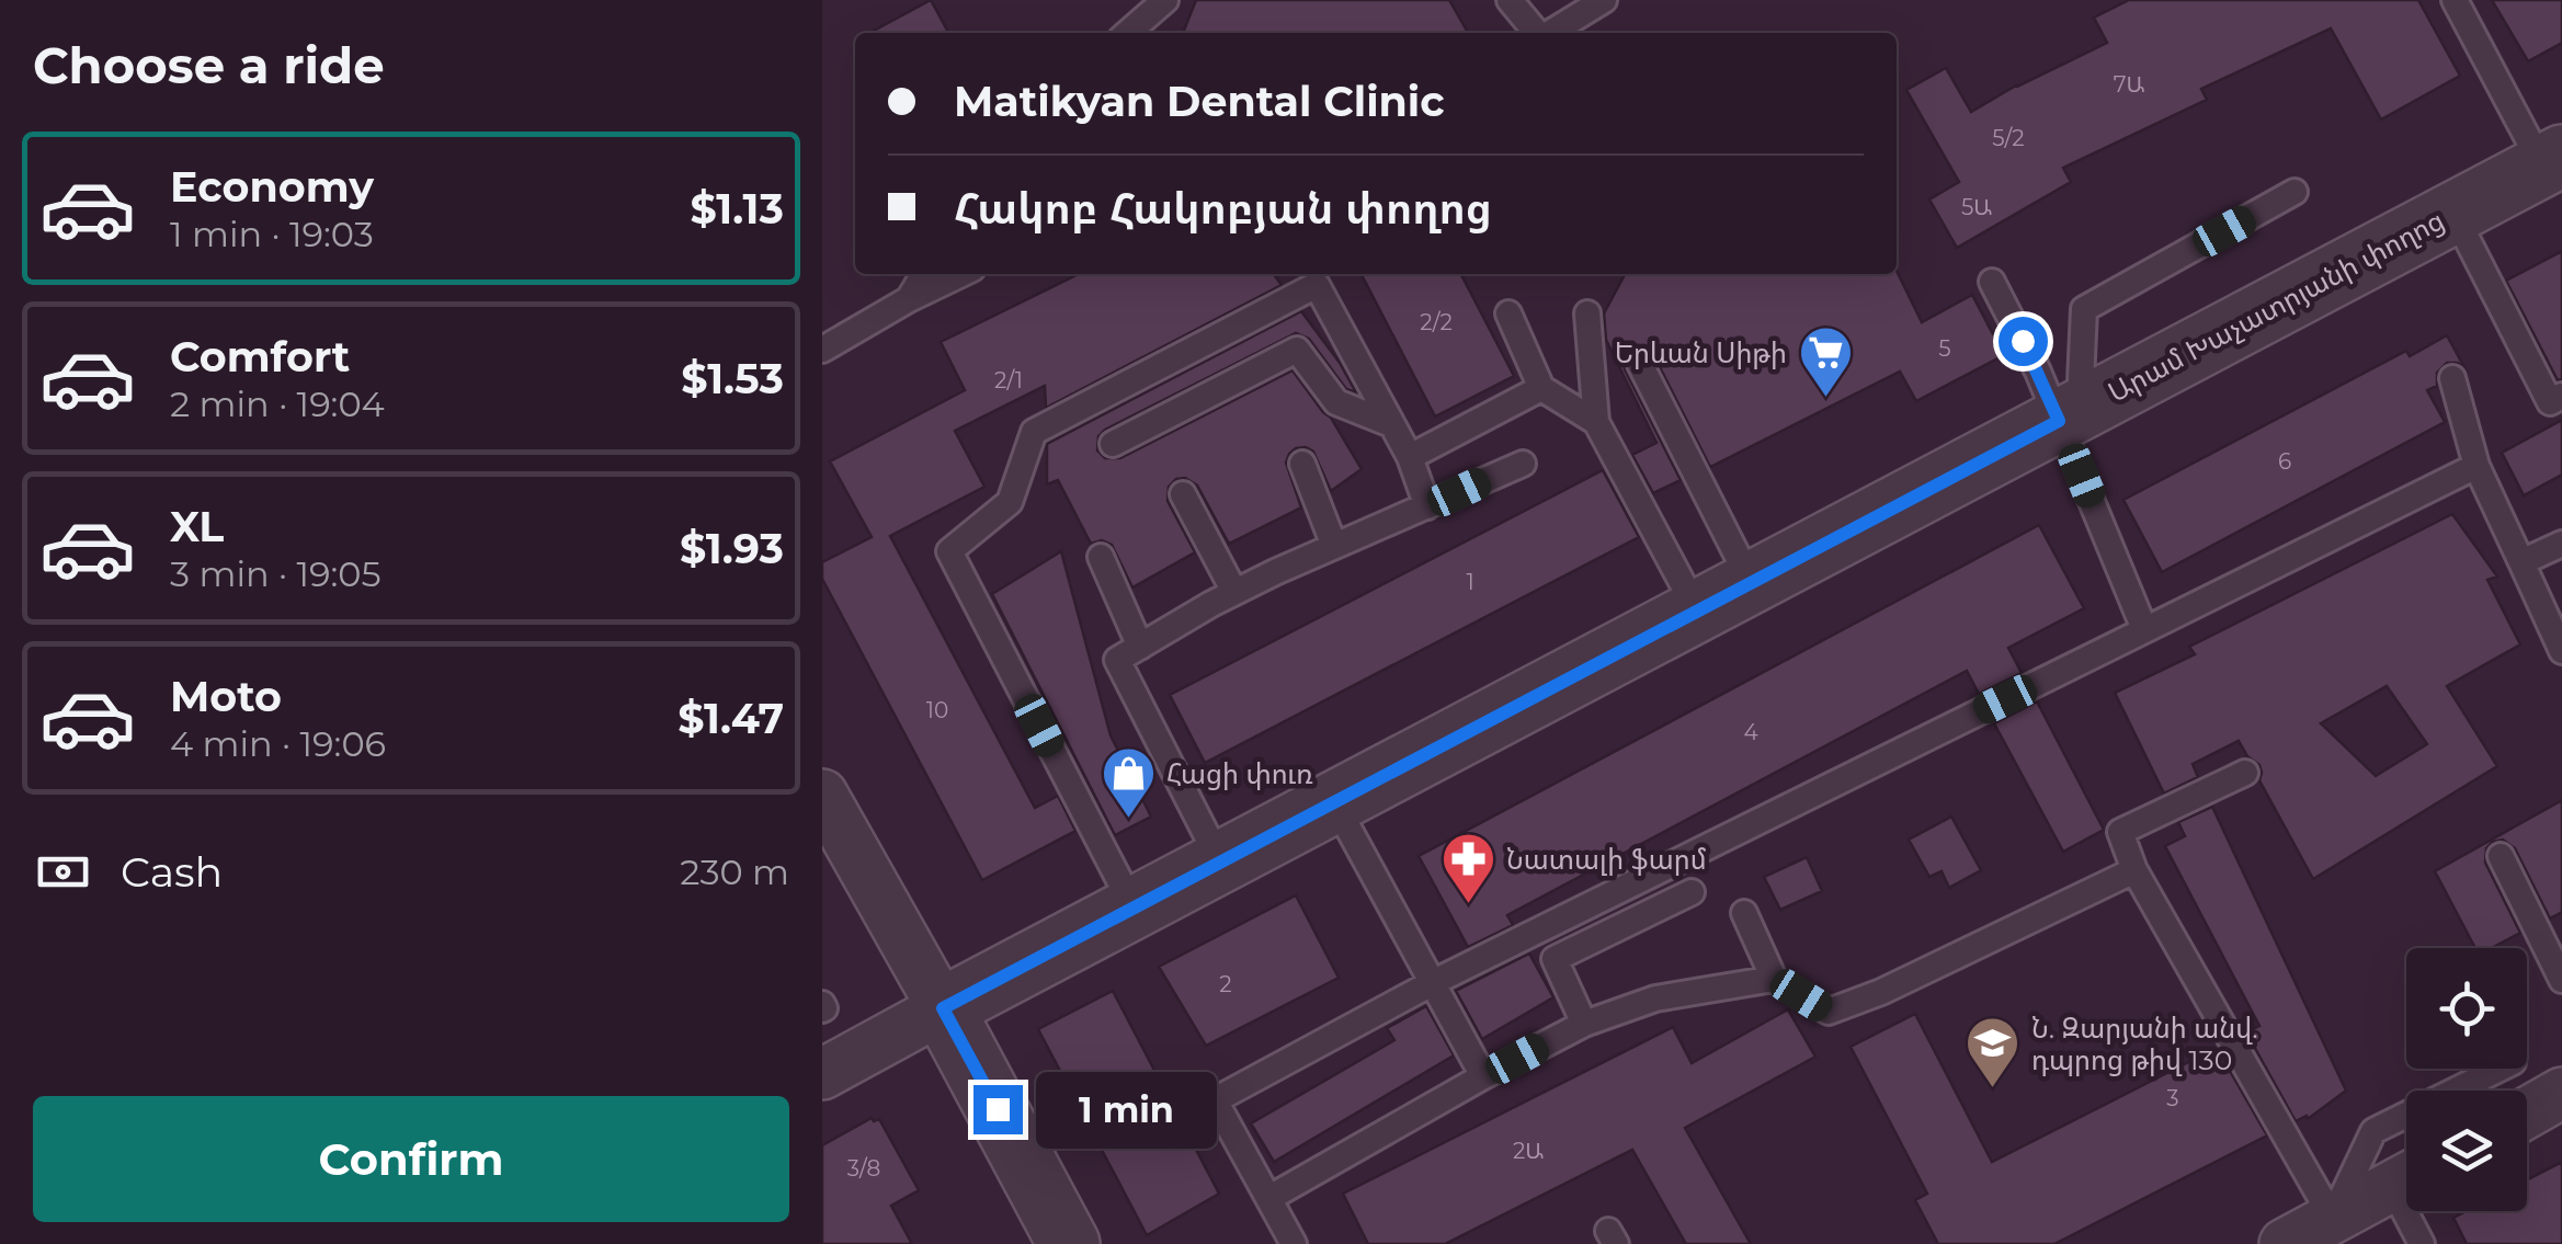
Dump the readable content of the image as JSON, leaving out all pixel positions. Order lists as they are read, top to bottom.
{
  "streets": {
    "street": ["Արամ Խաչատրյանի փողոց"]
  },
  "places": {
    "supermarket": ["Երևան Սիթի"],
    "shop": ["Հացի փուռ"],
    "pharmacy": ["Նատալի ֆարմ"],
    "school or university": ["Ն. Զարյանի անվ. դպրոց թիվ 130"]
  },
  "house_numbers": [
    "7Ա",
    "5/2",
    "5Ա",
    "2/2",
    "5",
    "2/1",
    "6",
    "1",
    "10",
    "4",
    "2",
    "3",
    "2Ա",
    "3/8"
  ],
  "page": {
    "heading": "Choose a ride",
    "banner": ["Matikyan Dental Clinic", "Հակոբ Հակոբյան փողոց"],
    "list": [
      {
        "name": "Economy",
        "note": "1 min · 19:03",
        "value": "$1.13"
      },
      {
        "name": "Comfort",
        "note": "2 min · 19:04",
        "value": "$1.53"
      },
      {
        "name": "XL",
        "note": "3 min · 19:05",
        "value": "$1.93"
      },
      {
        "name": "Moto",
        "note": "4 min · 19:06",
        "value": "$1.47"
      }
    ],
    "pay": ["Cash", "230 m"],
    "bubble": "1 min",
    "buttons": "Confirm"
  }
}
